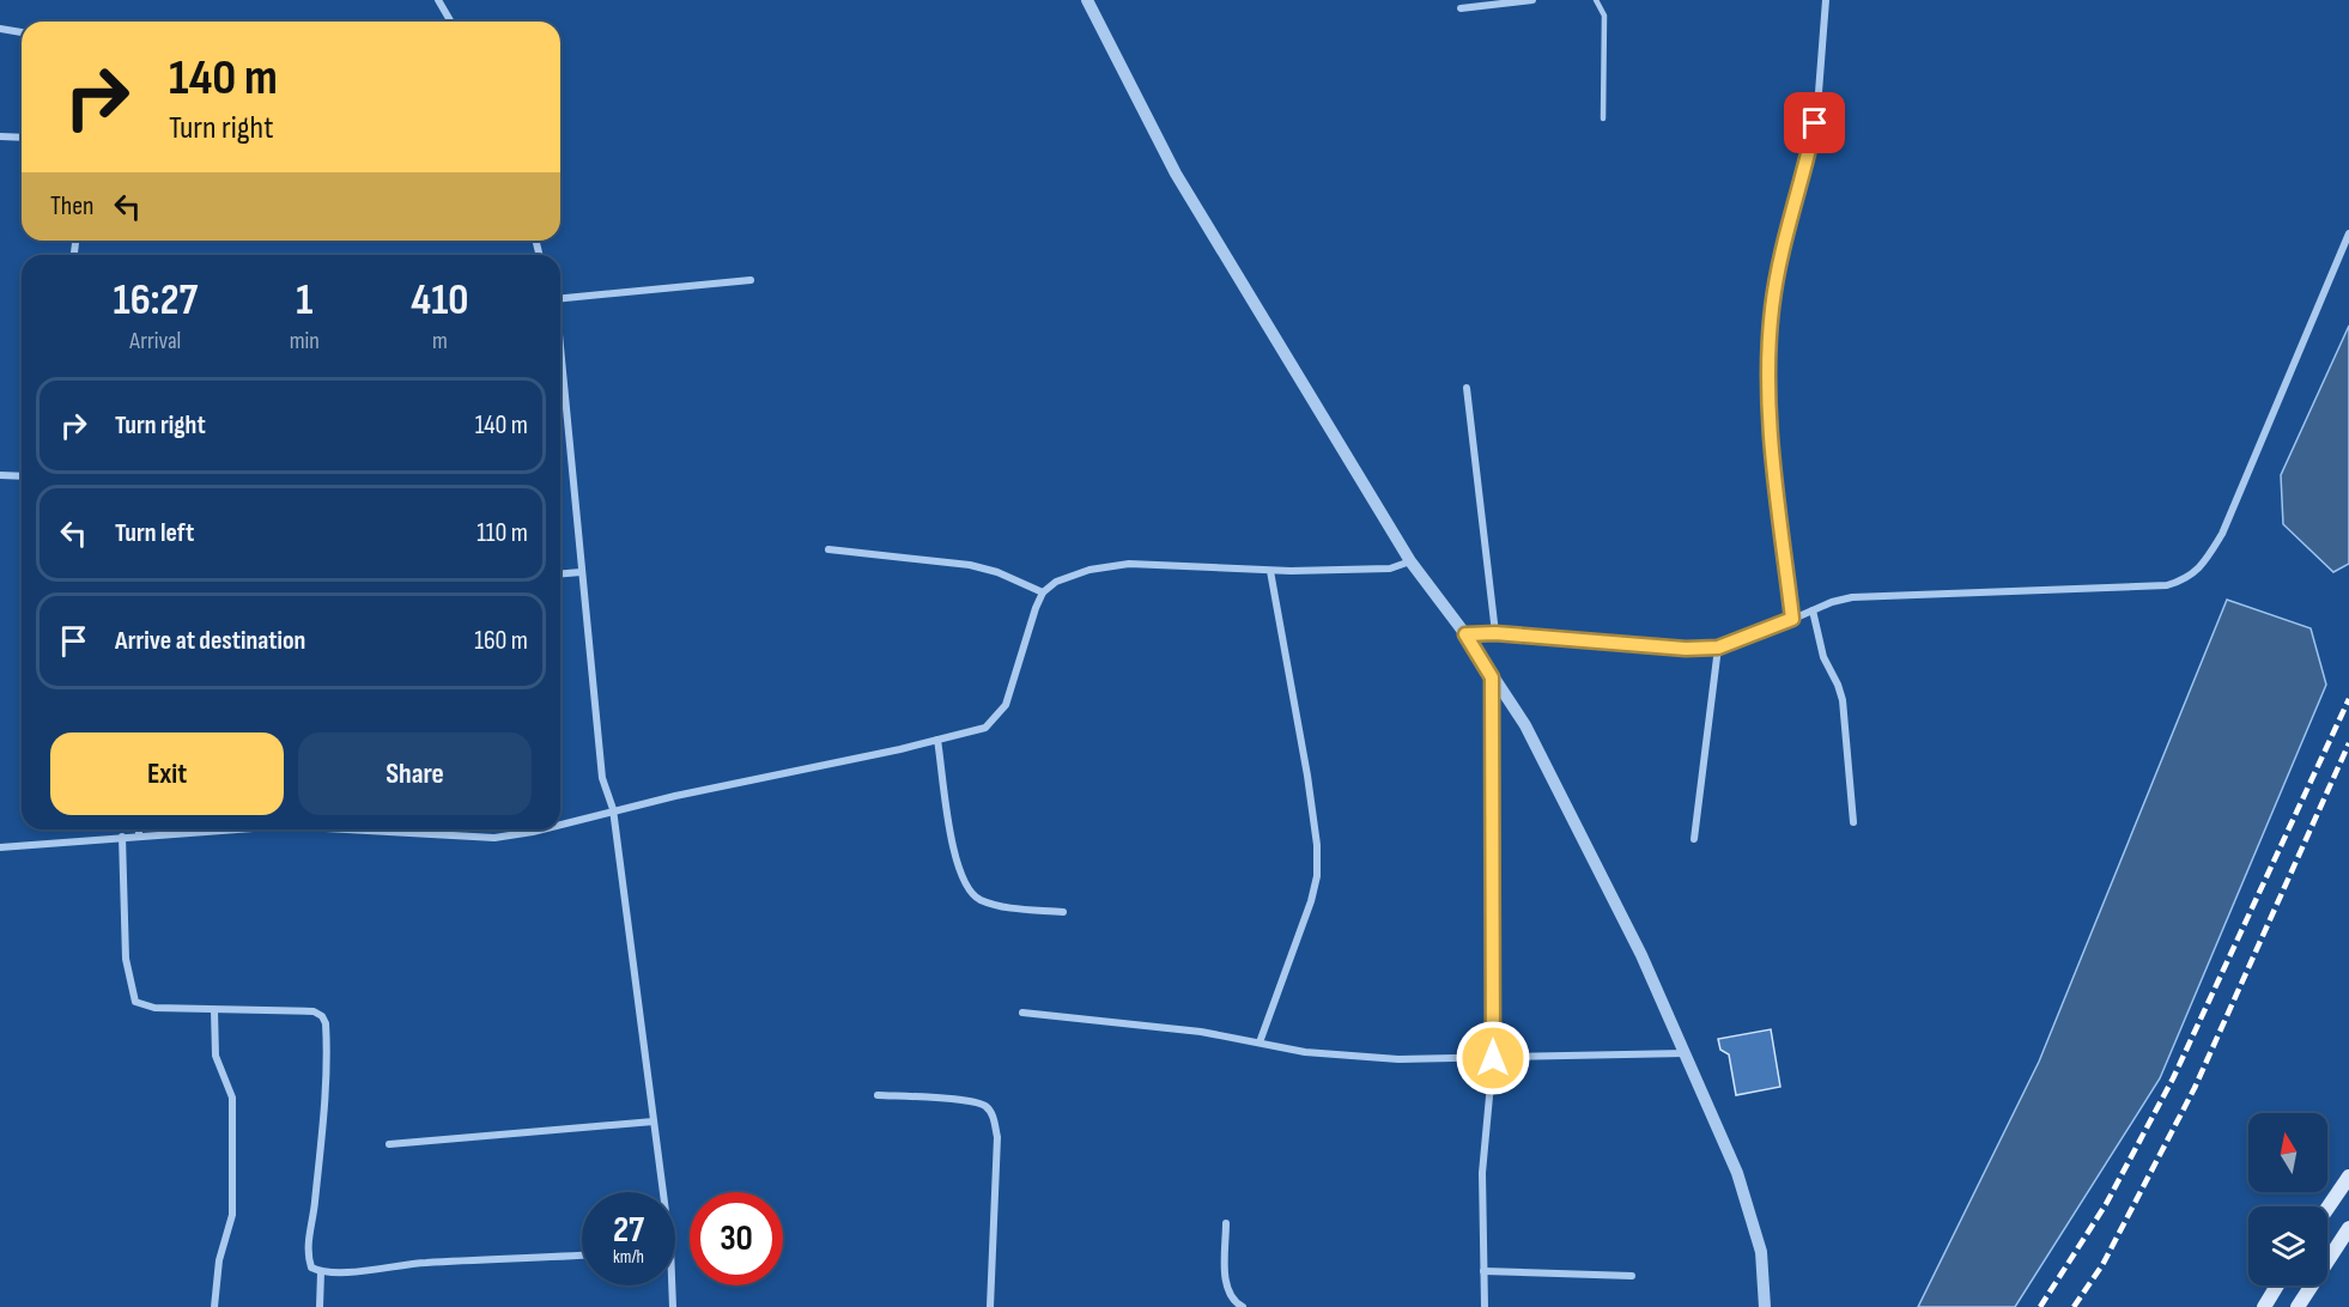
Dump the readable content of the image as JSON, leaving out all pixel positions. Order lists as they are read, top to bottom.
{
  "north": "top",
  "page": {
    "turn": ["140 m", "Turn right"],
    "then": "Then",
    "eta": [
      "16:27",
      "Arrival",
      "1",
      "min",
      "410",
      "m"
    ],
    "list": [
      {
        "name": "Turn right",
        "value": "140 m"
      },
      {
        "name": "Turn left",
        "value": "110 m"
      },
      {
        "name": "Arrive at destination",
        "value": "160 m"
      }
    ],
    "buttons": ["Exit", "Share"],
    "speed": "27 km/h",
    "limit": "30"
  }
}
